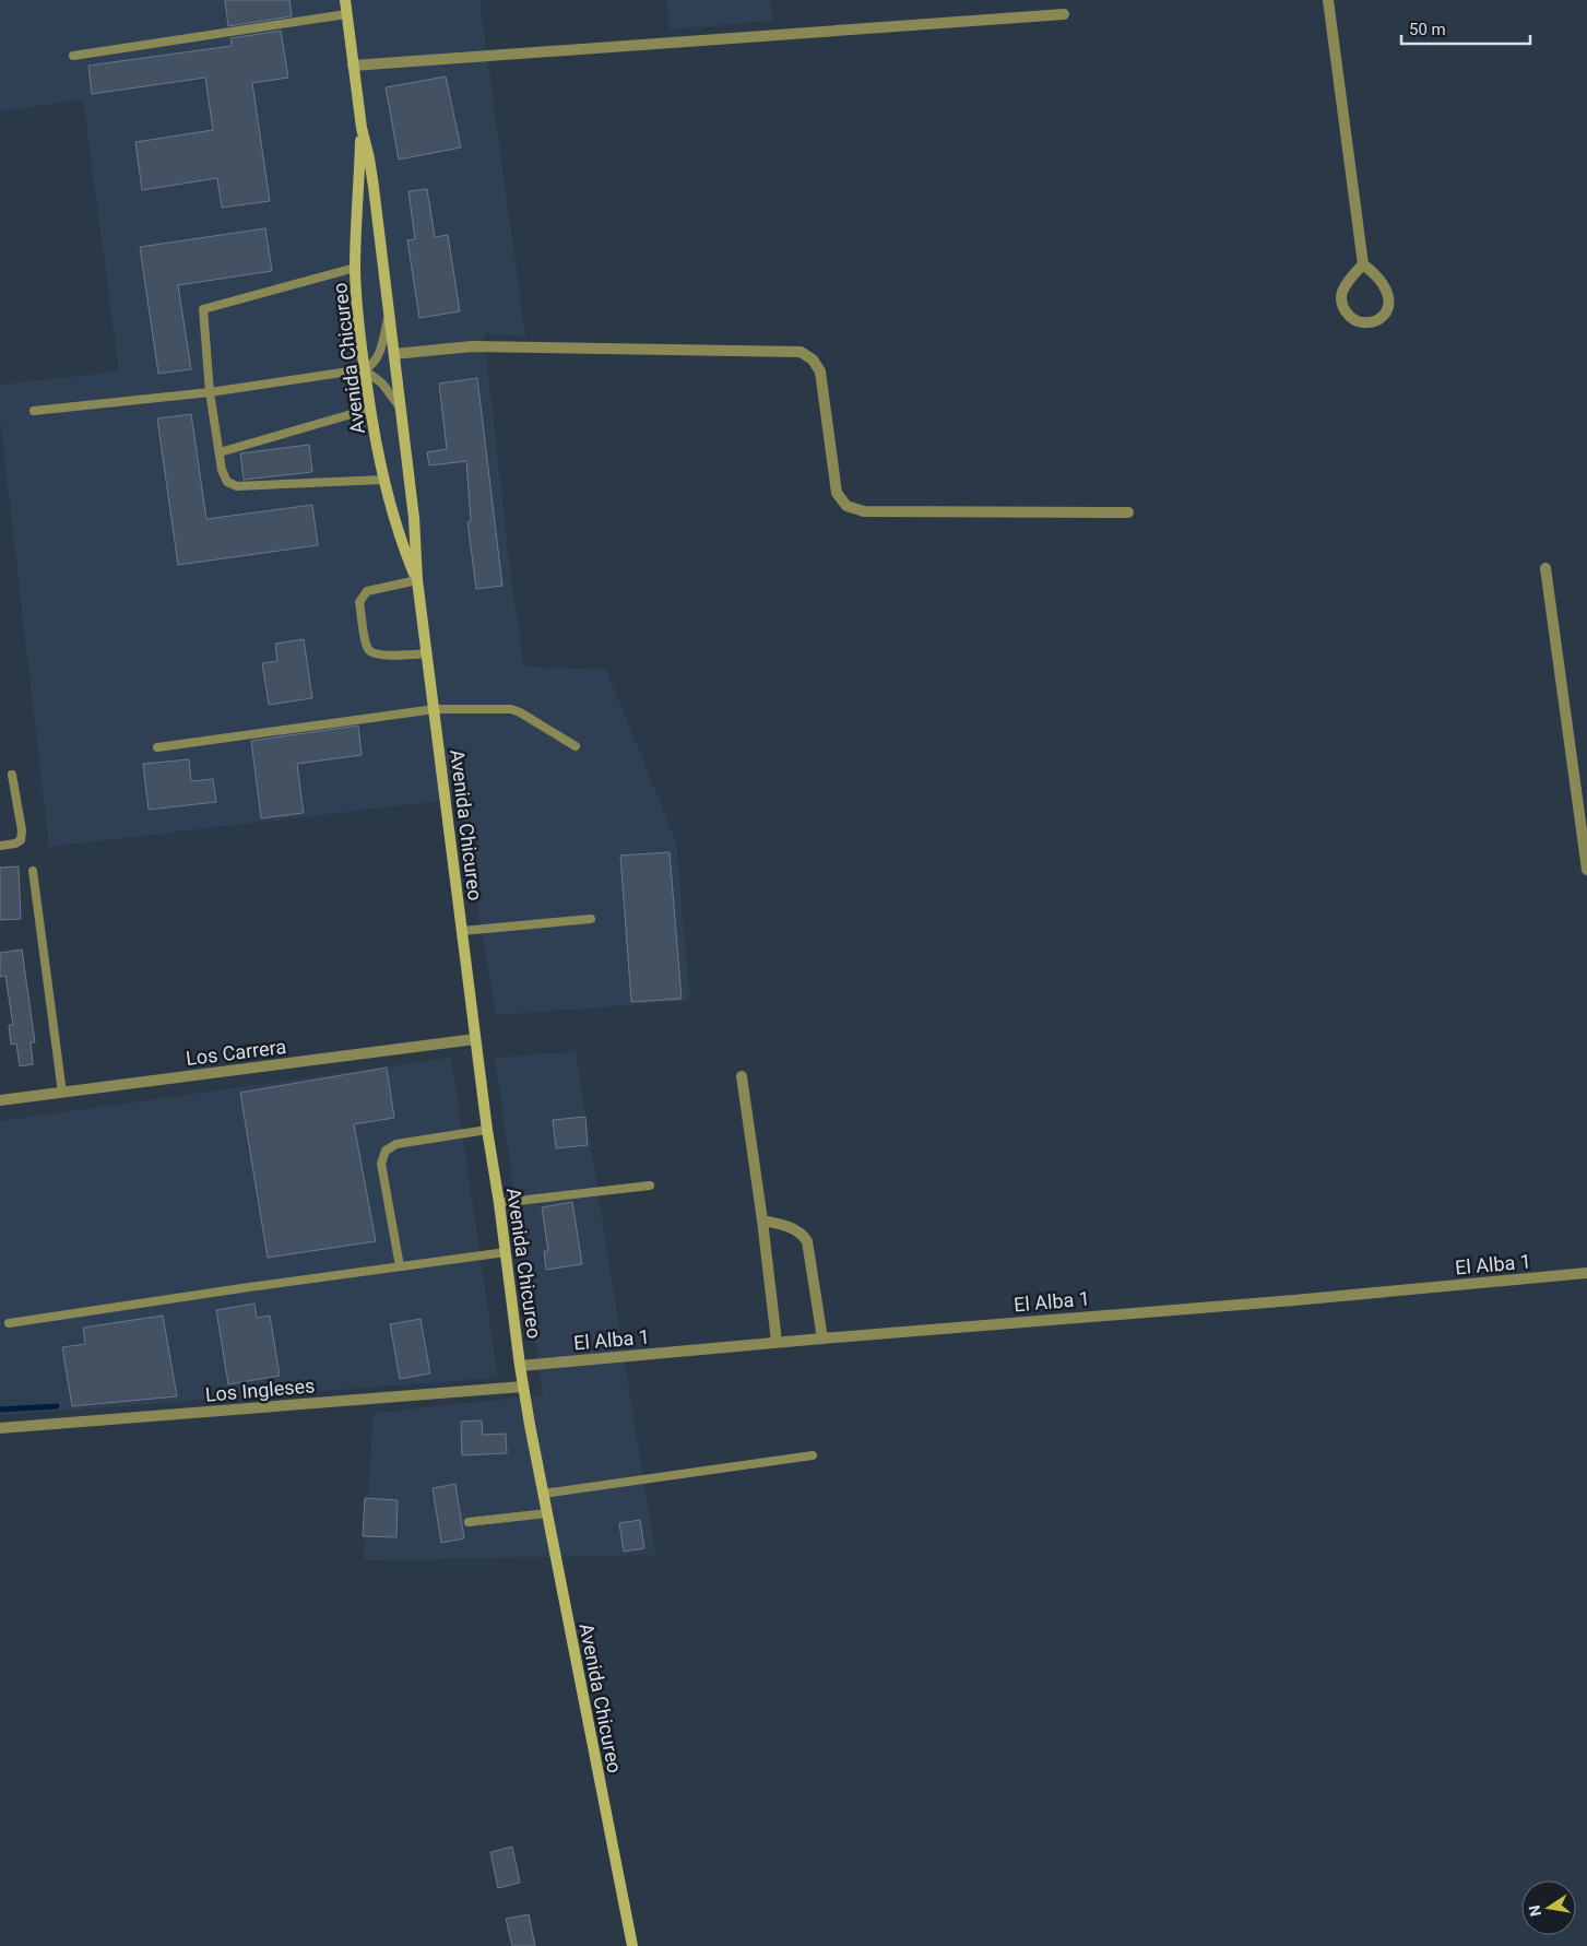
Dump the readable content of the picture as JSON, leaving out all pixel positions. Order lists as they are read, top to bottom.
{
  "streets": {
    "main road": ["Avenida Chicureo"],
    "street": ["Los Carrera", "El Alba 1", "Los Ingleses"]
  },
  "crossings": [
    ["Avenida Chicureo", "Los Carrera"],
    ["Avenida Chicureo", "El Alba 1"],
    ["Avenida Chicureo", "Los Ingleses"]
  ],
  "scale_bar": "50 m",
  "north": "left"
}
